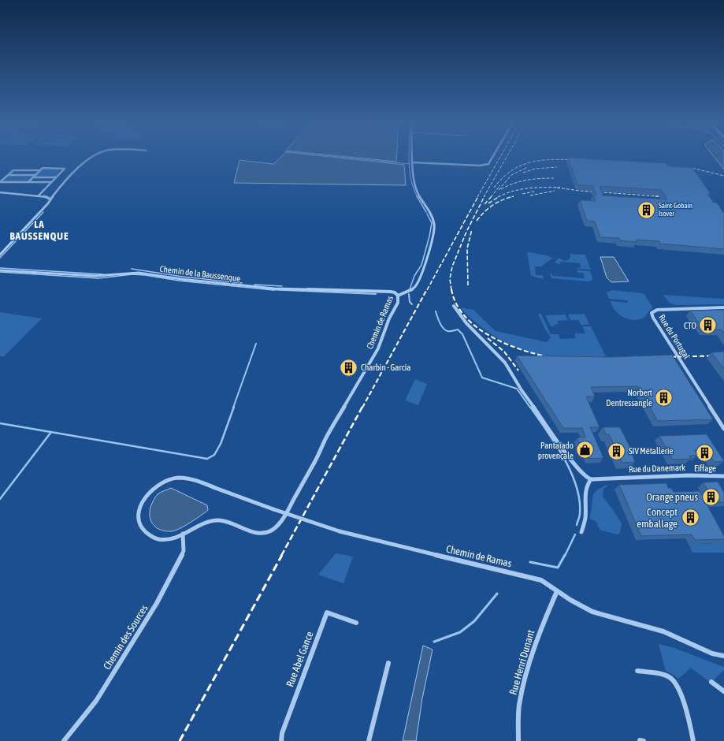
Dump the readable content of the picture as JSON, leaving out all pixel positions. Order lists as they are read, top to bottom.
{
  "streets": {
    "street": [
      "Chemin de la Baussenque",
      "Chemin de Ramas",
      "Rue du Portugal",
      "Rue du Danemark",
      "Chemin des Sources",
      "Rue Abel Gance",
      "Rue Henri Dunant"
    ]
  },
  "crossings": [
    ["Chemin de la Baussenque", "Chemin de Ramas"],
    ["Chemin de Ramas", "Chemin des Sources"],
    ["Chemin de Ramas", "Rue Henri Dunant"]
  ],
  "districts": ["LA BAUSSENQUE"],
  "places": {
    "building": [
      "Saint-Gobain Isover",
      "CTO",
      "Charbin - Garcia",
      "Norbert Dentressangle",
      "SIV Métallerie",
      "Eiffage",
      "Orange pneus",
      "Concept emballage"
    ],
    "shop": ["Pantaïado provençale"]
  }
}
